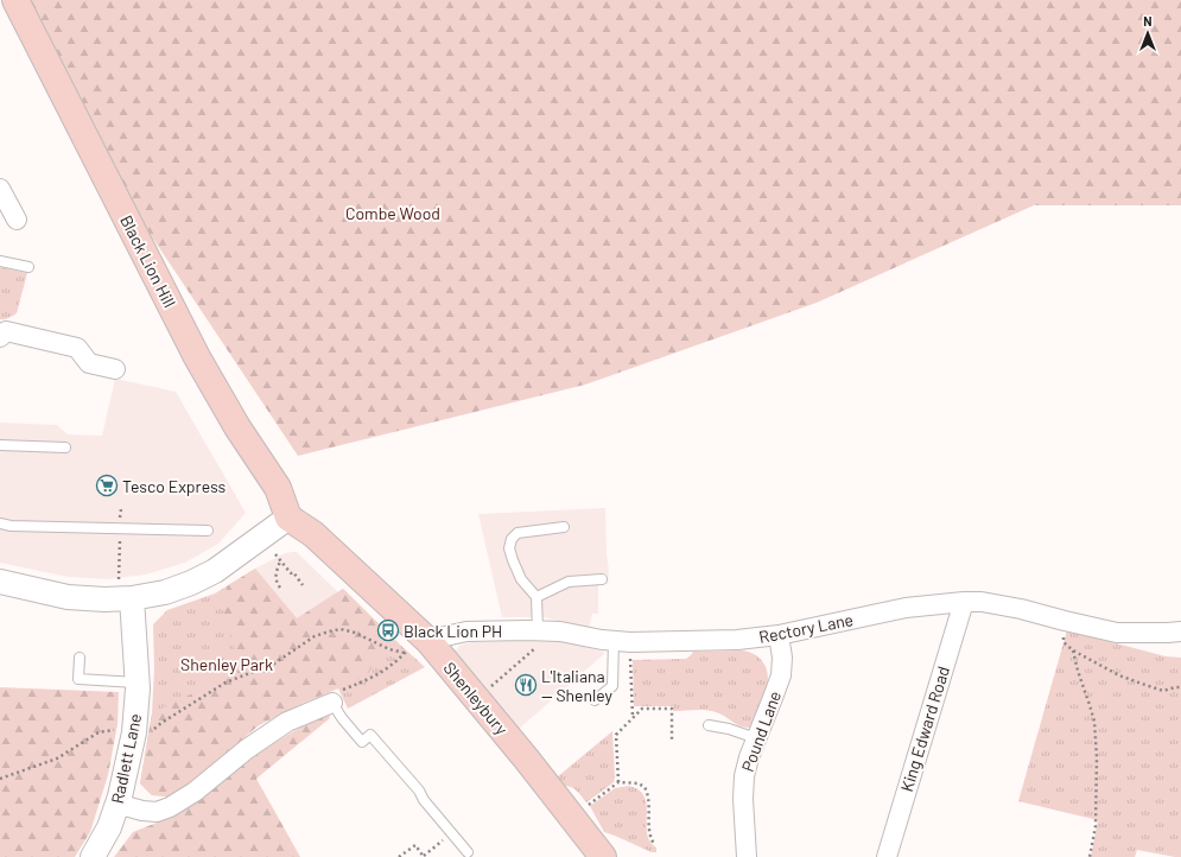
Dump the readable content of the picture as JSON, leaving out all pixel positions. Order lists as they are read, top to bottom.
{
  "streets": {
    "main road": ["Black Lion Hill", "Shenleybury"],
    "street": [
      "Rectory Lane",
      "King Edward Road",
      "Pound Lane",
      "Radlett Lane"
    ]
  },
  "crossings": [
    ["Black Lion Hill", "Shenleybury"],
    ["Rectory Lane", "Shenleybury"],
    ["Rectory Lane", "King Edward Road"],
    ["Rectory Lane", "Pound Lane"]
  ],
  "parks": ["Combe Wood", "Shenley Park"],
  "places": {
    "supermarket": ["Tesco Express"],
    "bus stop": ["Black Lion PH"],
    "restaurant": ["L'Italiana — Shenley"]
  },
  "north": "top"
}
